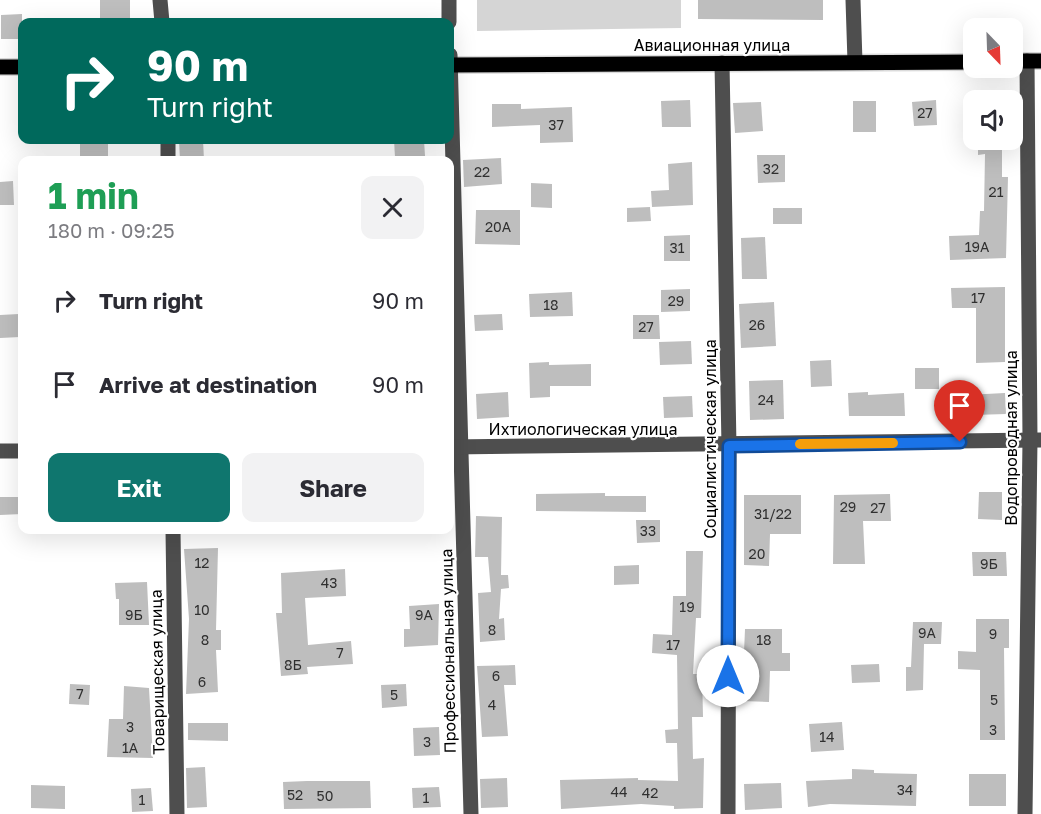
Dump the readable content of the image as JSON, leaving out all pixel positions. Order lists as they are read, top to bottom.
{
  "streets": {
    "main road": ["Авиационная улица"],
    "street": [
      "Ихтиологическая улица",
      "Водопроводная улица",
      "Социалистическая улица",
      "Профессиональная улица",
      "Товарищеская улица"
    ]
  },
  "crossings": [
    ["Авиационная улица", "Социалистическая улица"],
    ["Ихтиологическая улица", "Водопроводная улица"],
    ["Ихтиологическая улица", "Социалистическая улица"],
    ["Ихтиологическая улица", "Профессиональная улица"]
  ],
  "house_numbers": [
    "27",
    "37",
    "32",
    "22",
    "21",
    "20А",
    "19А",
    "31",
    "17",
    "29",
    "18",
    "26",
    "27",
    "24",
    "29",
    "27",
    "31/22",
    "33",
    "20",
    "12",
    "9Б",
    "43",
    "19",
    "10",
    "9Б",
    "9А",
    "8",
    "9А",
    "9",
    "8",
    "18",
    "17",
    "7",
    "8Б",
    "6",
    "6",
    "7",
    "5",
    "5",
    "4",
    "3",
    "3",
    "14",
    "3",
    "1А",
    "34",
    "44",
    "42",
    "52",
    "50",
    "1",
    "1"
  ],
  "north": "bottom right",
  "page": {
    "turn": ["90 m", "Turn right"],
    "heading": ["1 min", "180 m · 09:25"],
    "list": [
      {
        "name": "Turn right",
        "value": "90 m"
      },
      {
        "name": "Arrive at destination",
        "value": "90 m"
      }
    ],
    "buttons": ["Exit", "Share"]
  }
}
